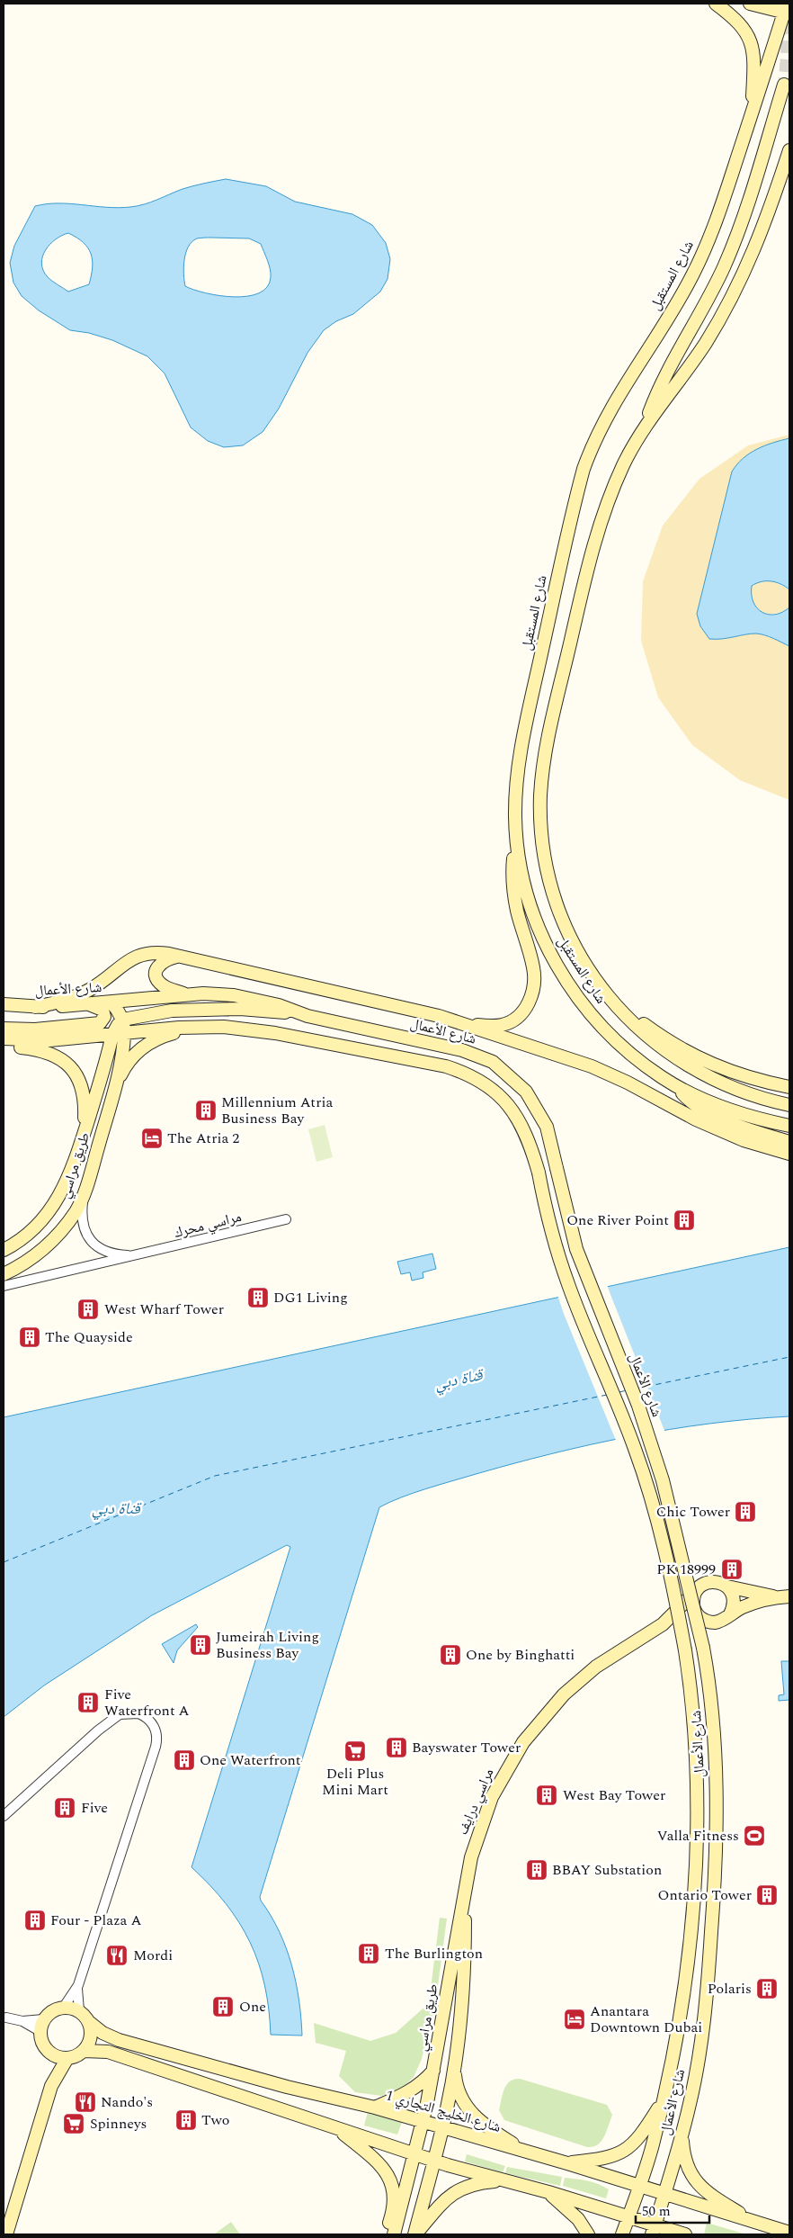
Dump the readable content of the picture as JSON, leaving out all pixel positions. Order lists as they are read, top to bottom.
{
  "streets": {
    "street": [
      "شارع المستقبل",
      "شارع الأعمال",
      "طريق مراسي",
      "مراسي محرك",
      "مراسي درايف",
      "شارع الخليج التجاري 1"
    ]
  },
  "crossings": [
    ["شارع الأعمال", "طريق مراسي"],
    ["شارع الأعمال", "شارع الخليج التجاري 1"],
    ["طريق مراسي", "مراسي محرك"],
    ["طريق مراسي", "مراسي درايف"],
    ["طريق مراسي", "شارع الخليج التجاري 1"]
  ],
  "water": ["قناة دبي"],
  "places": {
    "building": [
      "Millennium Atria Business Bay",
      "One River Point",
      "DG1 Living",
      "West Wharf Tower",
      "The Quayside",
      "Chic Tower",
      "PK 18999",
      "Jumeirah Living Business Bay",
      "One by Binghatti",
      "Five Waterfront A",
      "Bayswater Tower",
      "One Waterfront",
      "West Bay Tower",
      "Five",
      "BBAY Substation",
      "Ontario Tower",
      "Four - Plaza A",
      "The Burlington",
      "Polaris",
      "One",
      "Two"
    ],
    "hotel": ["The Atria 2", "Anantara Downtown Dubai"],
    "supermarket": ["Deli Plus Mini Mart", "Spinneys"],
    "sports": ["Valla Fitness"],
    "restaurant": ["Mordi", "Nando's"]
  },
  "scale_bar": "50 m"
}
